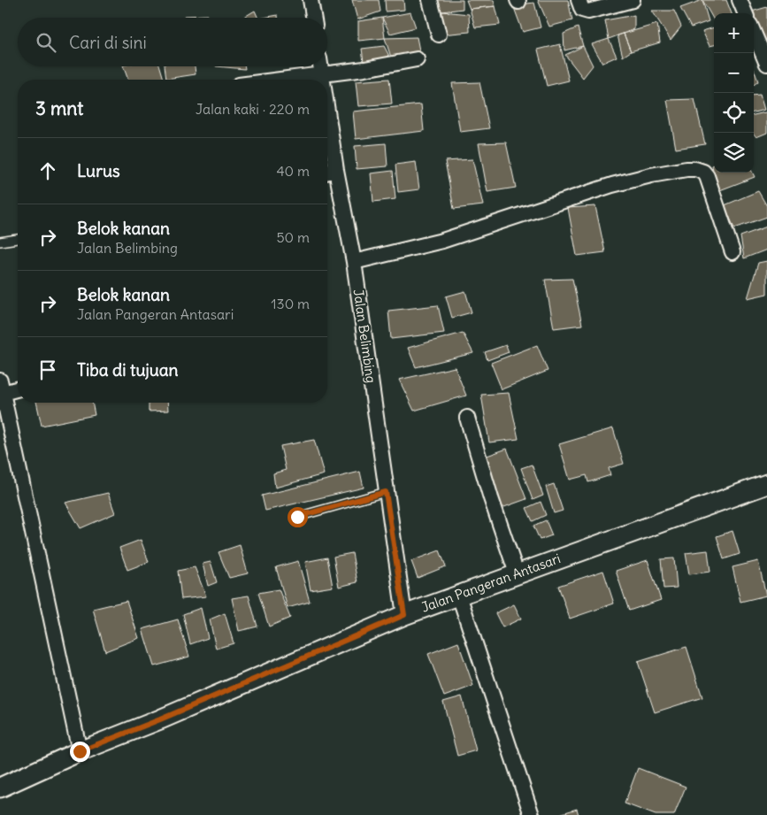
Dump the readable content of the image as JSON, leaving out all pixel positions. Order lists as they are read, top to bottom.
{
  "streets": {
    "street": ["Jalan Belimbing", "Jalan Pangeran Antasari"]
  },
  "crossings": [
    ["Jalan Belimbing", "Jalan Pangeran Antasari"]
  ],
  "page": {
    "map_buttons": ["+", "−"],
    "search": "Cari di sini",
    "heading": ["3 mnt", "Jalan kaki · 220 m"],
    "list": [
      ["Lurus", "40 m"],
      ["Belok kanan", "Jalan Belimbing", "50 m"],
      ["Belok kanan", "Jalan Pangeran Antasari", "130 m"],
      "Tiba di tujuan"
    ]
  }
}
